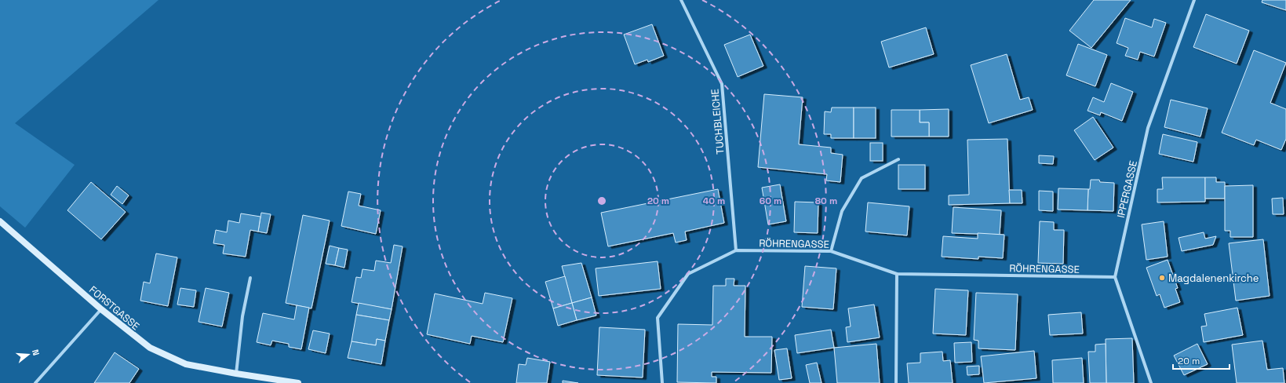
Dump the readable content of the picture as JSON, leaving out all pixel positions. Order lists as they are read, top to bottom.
{
  "streets": {
    "street": [
      "TUCHBLEICHE",
      "IPPERGASSE",
      "RÖHRENGASSE",
      "FORSTGASSE"
    ]
  },
  "crossings": [
    ["TUCHBLEICHE", "RÖHRENGASSE"],
    ["IPPERGASSE", "RÖHRENGASSE"]
  ],
  "places": ["Magdalenenkirche"],
  "scale_bar": "20 m",
  "north": "right",
  "rings": [
    "20 m",
    "40 m",
    "60 m",
    "80 m"
  ]
}
